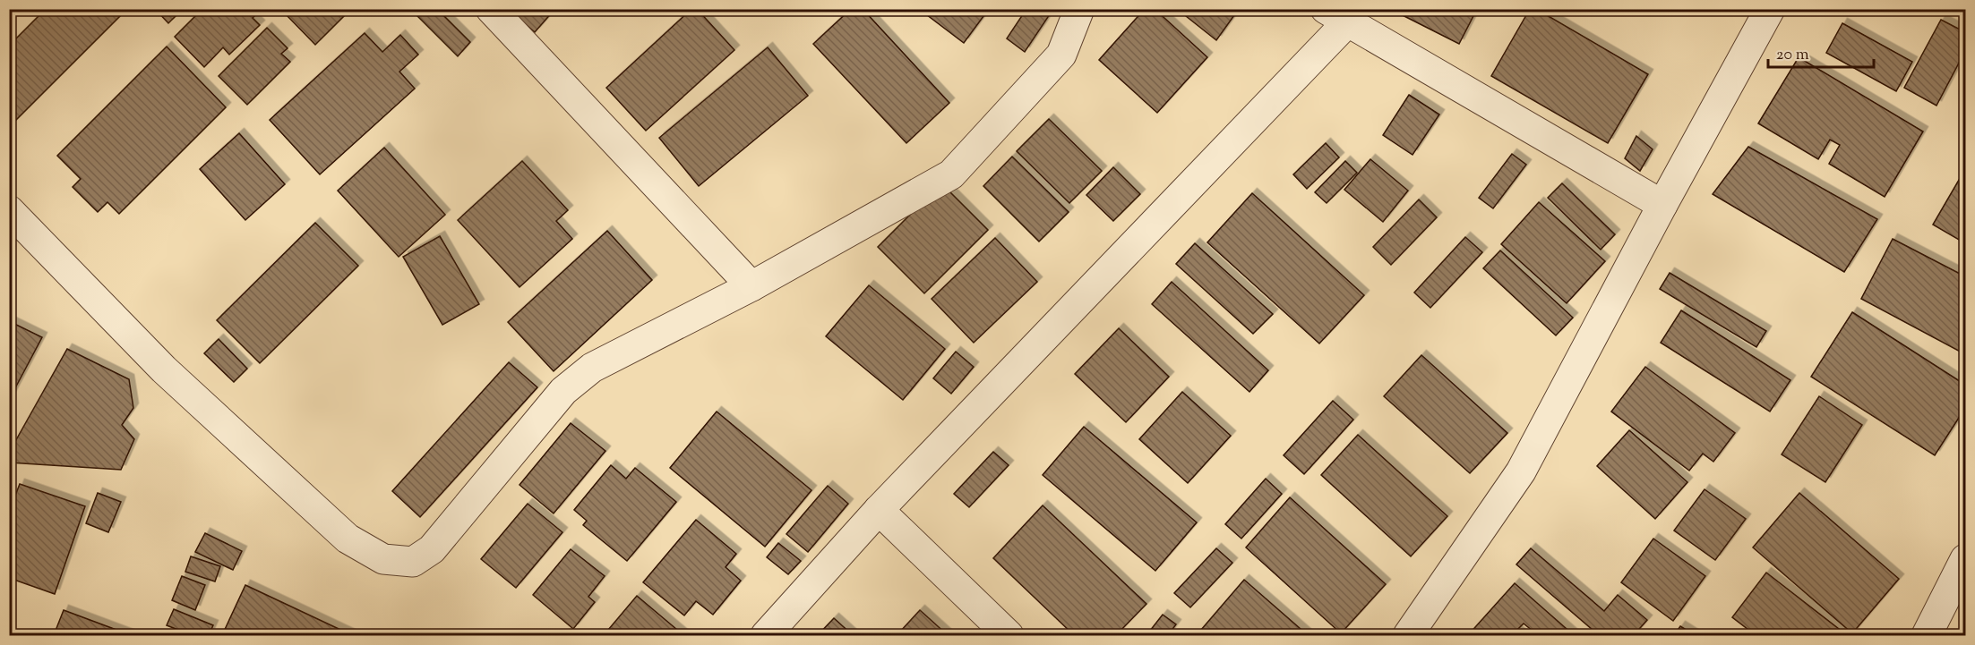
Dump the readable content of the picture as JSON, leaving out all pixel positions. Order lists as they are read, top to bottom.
{
  "scale_bar": "20 m"
}
